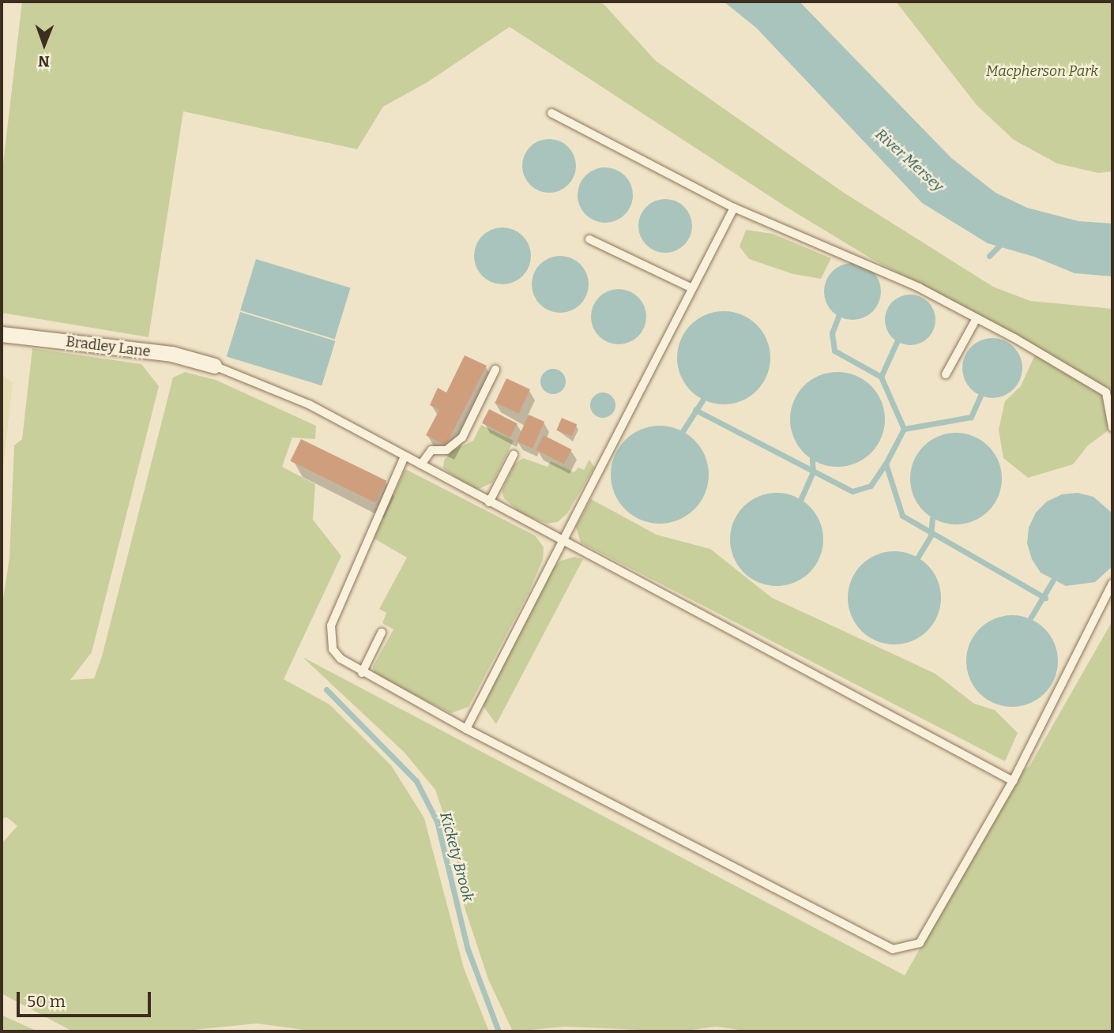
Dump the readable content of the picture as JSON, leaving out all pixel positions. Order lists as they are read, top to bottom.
{
  "streets": {
    "street": ["Bradley Lane"]
  },
  "water": ["River Mersey", "Kickety Brook"],
  "parks": ["Macpherson Park"],
  "scale_bar": "50 m",
  "north": "bottom"
}
